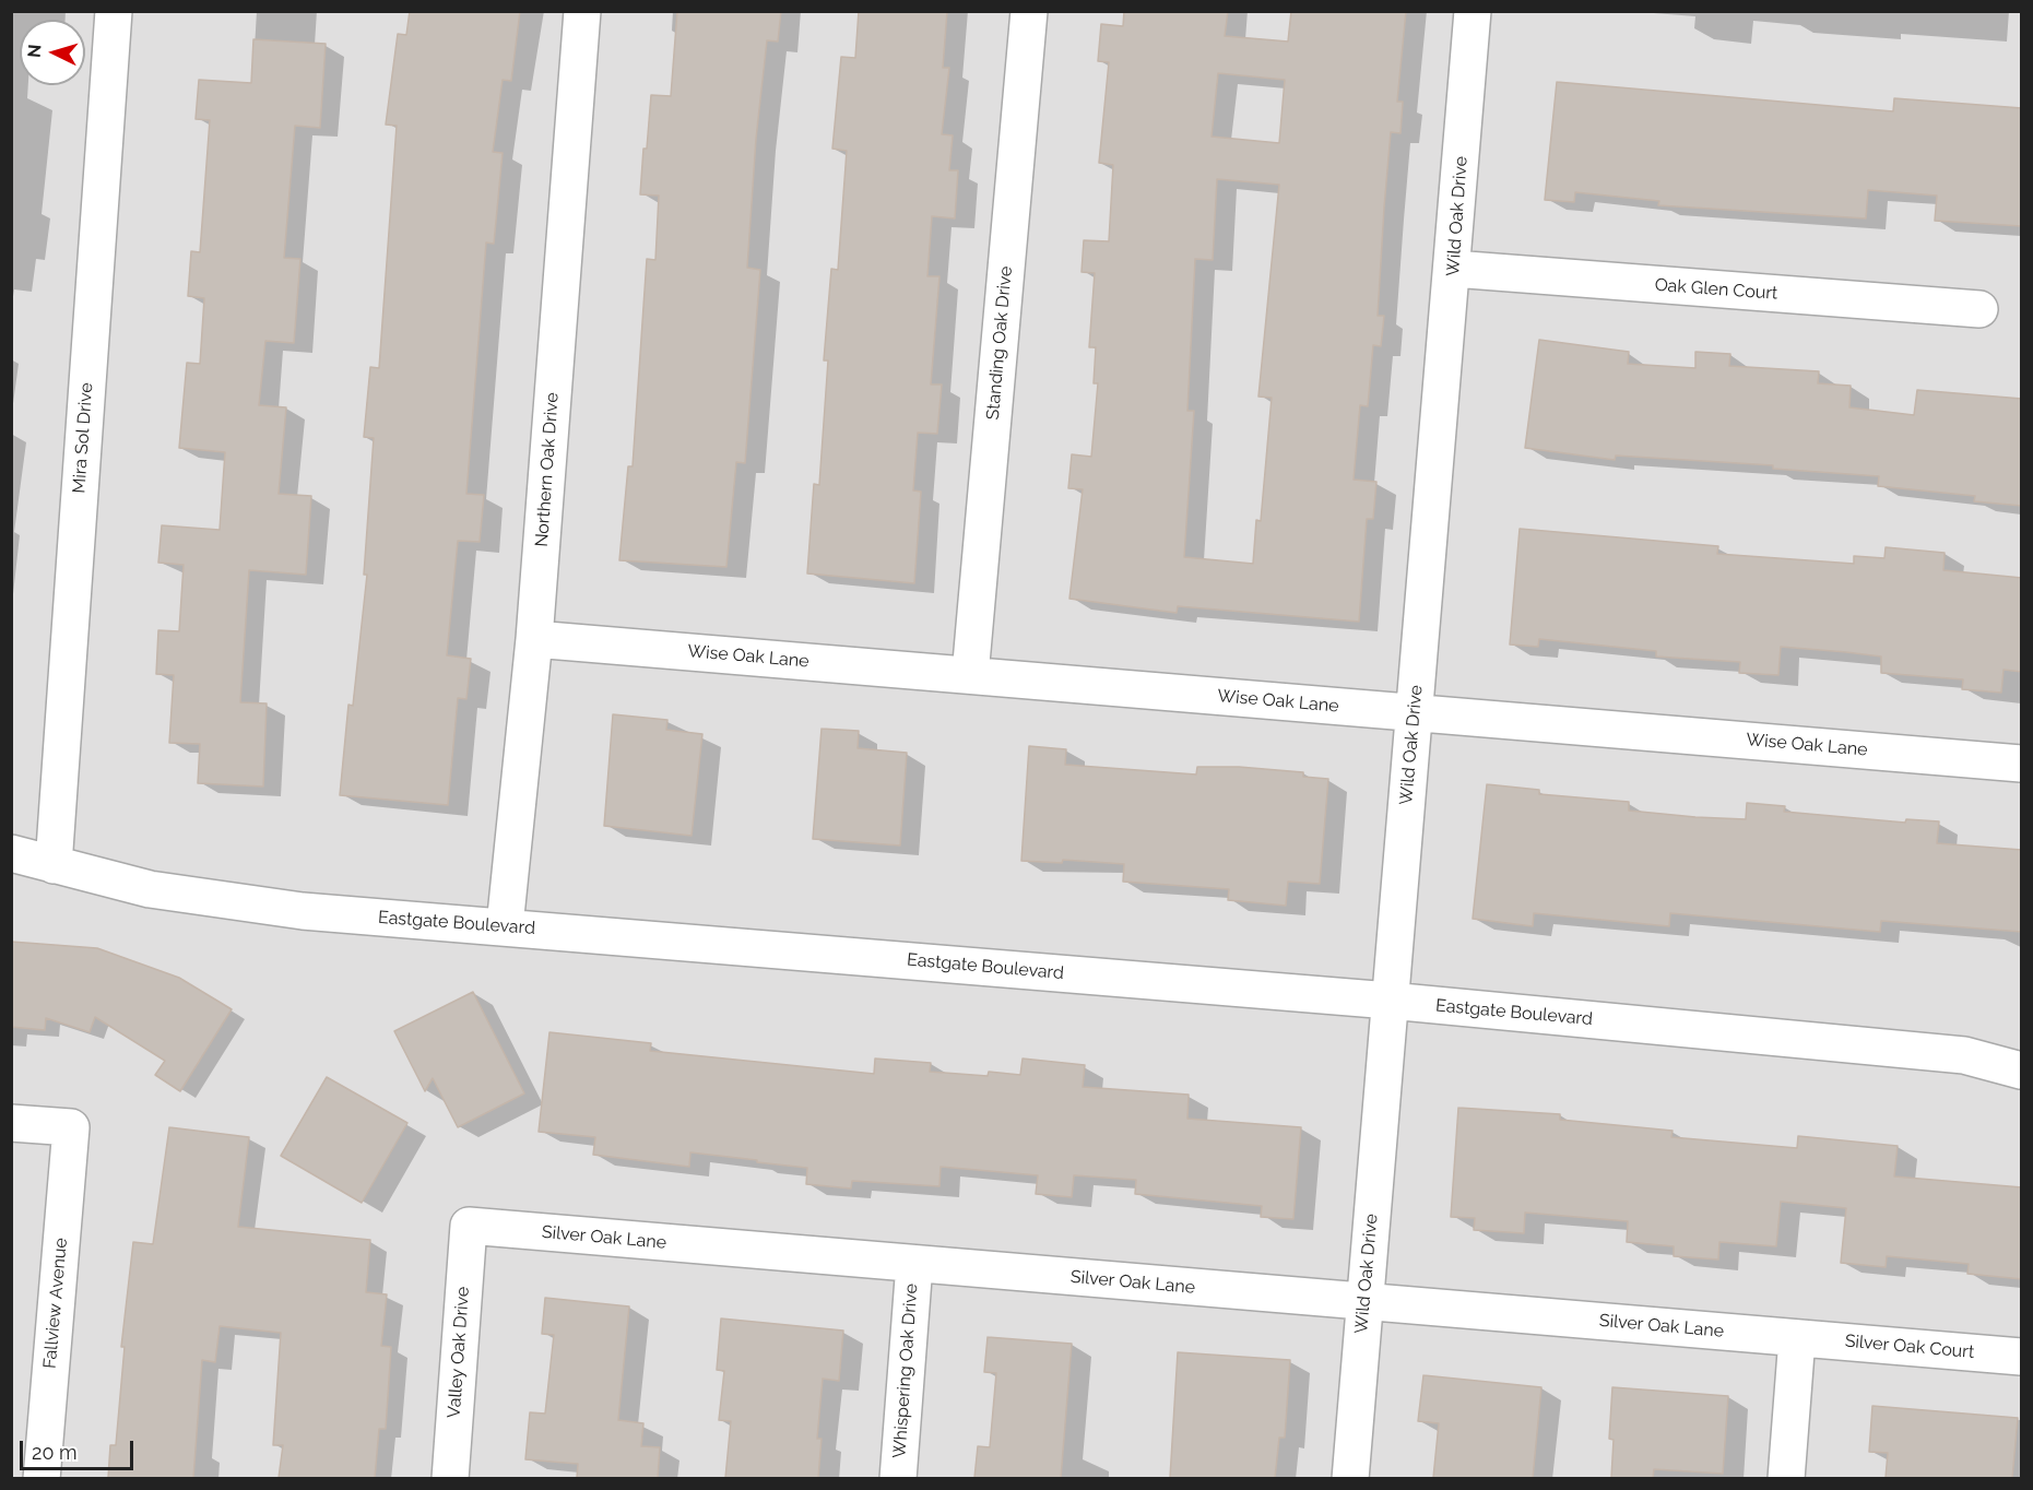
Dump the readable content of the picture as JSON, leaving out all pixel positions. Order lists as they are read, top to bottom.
{
  "streets": {
    "street": [
      "Wild Oak Drive",
      "Oak Glen Court",
      "Standing Oak Drive",
      "Mira Sol Drive",
      "Northern Oak Drive",
      "Wise Oak Lane",
      "Eastgate Boulevard",
      "Silver Oak Lane",
      "Fallview Avenue",
      "Silver Oak Court",
      "Valley Oak Drive",
      "Whispering Oak Drive"
    ]
  },
  "crossings": [
    ["Wild Oak Drive", "Oak Glen Court"],
    ["Wild Oak Drive", "Wise Oak Lane"],
    ["Wild Oak Drive", "Eastgate Boulevard"],
    ["Wild Oak Drive", "Silver Oak Lane"],
    ["Standing Oak Drive", "Wise Oak Lane"],
    ["Mira Sol Drive", "Eastgate Boulevard"],
    ["Northern Oak Drive", "Wise Oak Lane"],
    ["Northern Oak Drive", "Eastgate Boulevard"],
    ["Silver Oak Lane", "Silver Oak Court"],
    ["Silver Oak Lane", "Valley Oak Drive"],
    ["Silver Oak Lane", "Whispering Oak Drive"]
  ],
  "scale_bar": "20 m",
  "north": "left"
}
